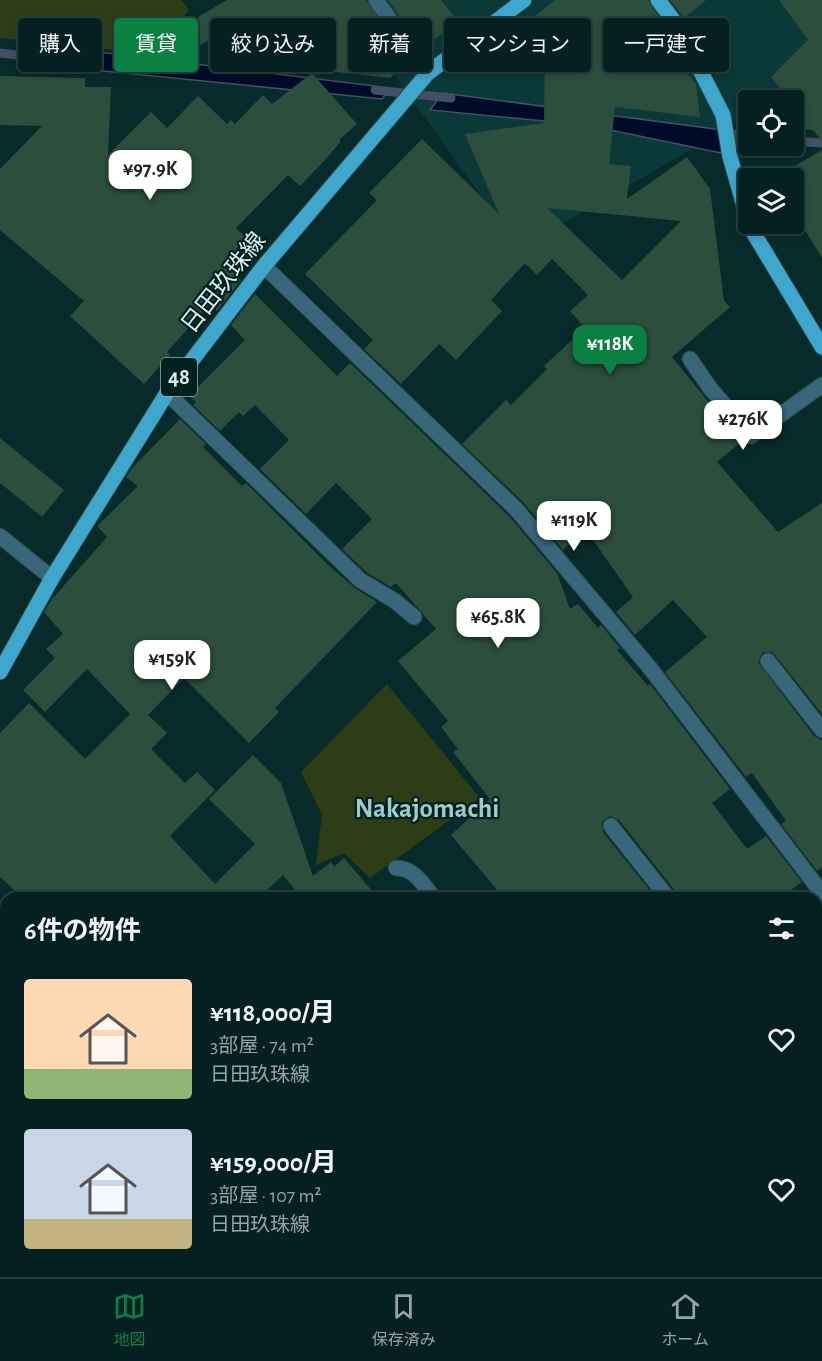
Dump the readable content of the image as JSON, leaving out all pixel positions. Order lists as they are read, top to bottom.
{
  "streets": {
    "main road": ["日田玖珠線", "48"]
  },
  "districts": ["Nakajomachi"],
  "page": {
    "chip": [
      "購入",
      "賃貸",
      "絞り込み",
      "新着",
      "マンション",
      "一戸建て"
    ],
    "price": [
      "¥97.9K",
      "¥118K",
      "¥276K",
      "¥119K",
      "¥65.8K",
      "¥159K"
    ],
    "heading": "6件の物件",
    "list": [
      {
        "name": "¥118,000/月",
        "note": "3部屋 · 74 m² · 日田玖珠線"
      },
      {
        "name": "¥159,000/月",
        "note": "3部屋 · 107 m² · 日田玖珠線"
      }
    ],
    "tabs": ["地図", "保存済み", "ホーム"]
  }
}
